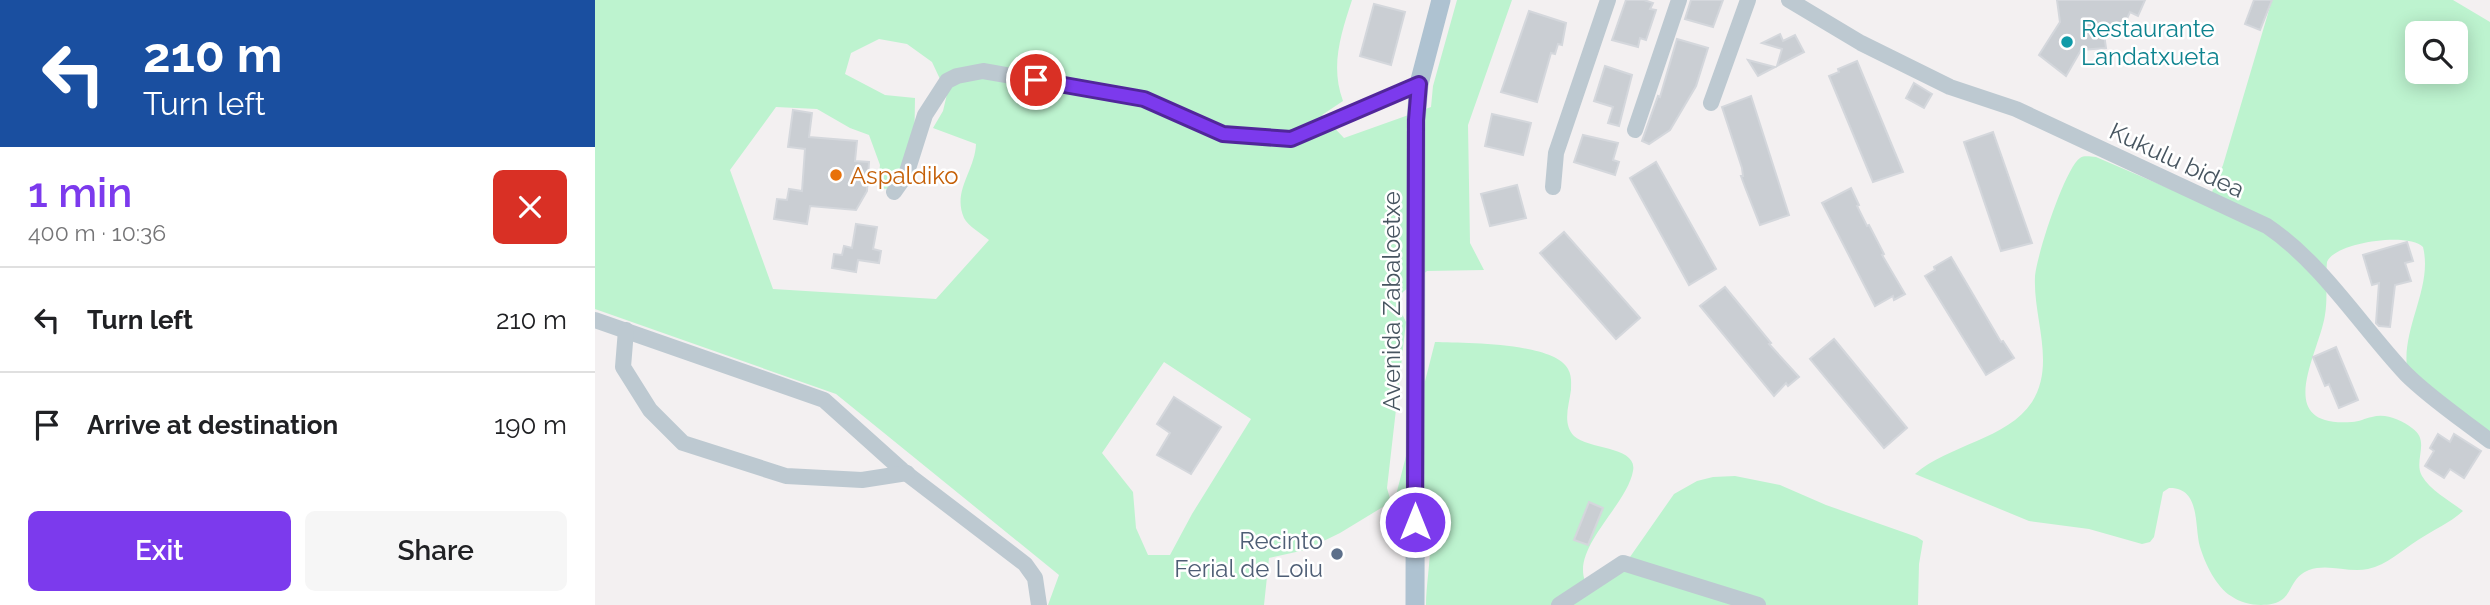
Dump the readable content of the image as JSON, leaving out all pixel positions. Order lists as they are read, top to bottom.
{
  "streets": {
    "main road": ["Avenida Zabaloetxe"],
    "street": ["Kukulu bidea"]
  },
  "places": ["Restaurante Landatxueta", "Aspaldiko", "Recinto Ferial de Loiu"],
  "page": {
    "turn": ["210 m", "Turn left"],
    "heading": ["1 min", "400 m · 10:36"],
    "list": [
      {
        "name": "Turn left",
        "value": "210 m"
      },
      {
        "name": "Arrive at destination",
        "value": "190 m"
      }
    ],
    "buttons": ["Exit", "Share"]
  }
}
